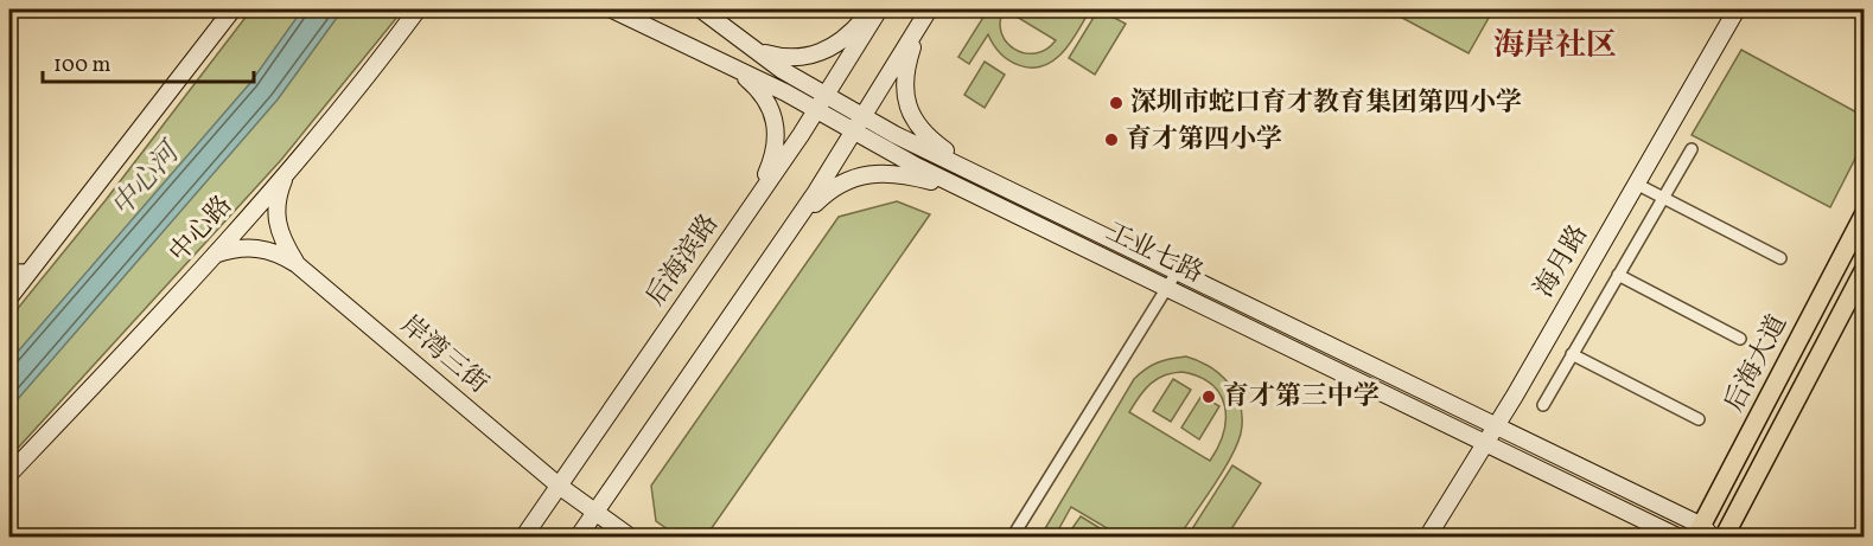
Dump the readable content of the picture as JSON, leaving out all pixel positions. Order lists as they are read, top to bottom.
{
  "streets": {
    "main road": ["后海大道"],
    "street": [
      "中心路",
      "工业七路",
      "后海滨路",
      "海月路",
      "岸湾三街"
    ]
  },
  "crossings": [
    ["工业七路", "后海滨路"],
    ["工业七路", "海月路"],
    ["工业七路", "后海大道"],
    ["后海滨路", "岸湾三街"]
  ],
  "districts": ["海岸社区"],
  "water": ["中心河"],
  "places": ["深圳市蛇口育才教育集团第四小学", "育才第四小学", "育才第三中学"],
  "scale_bar": "100 m"
}
